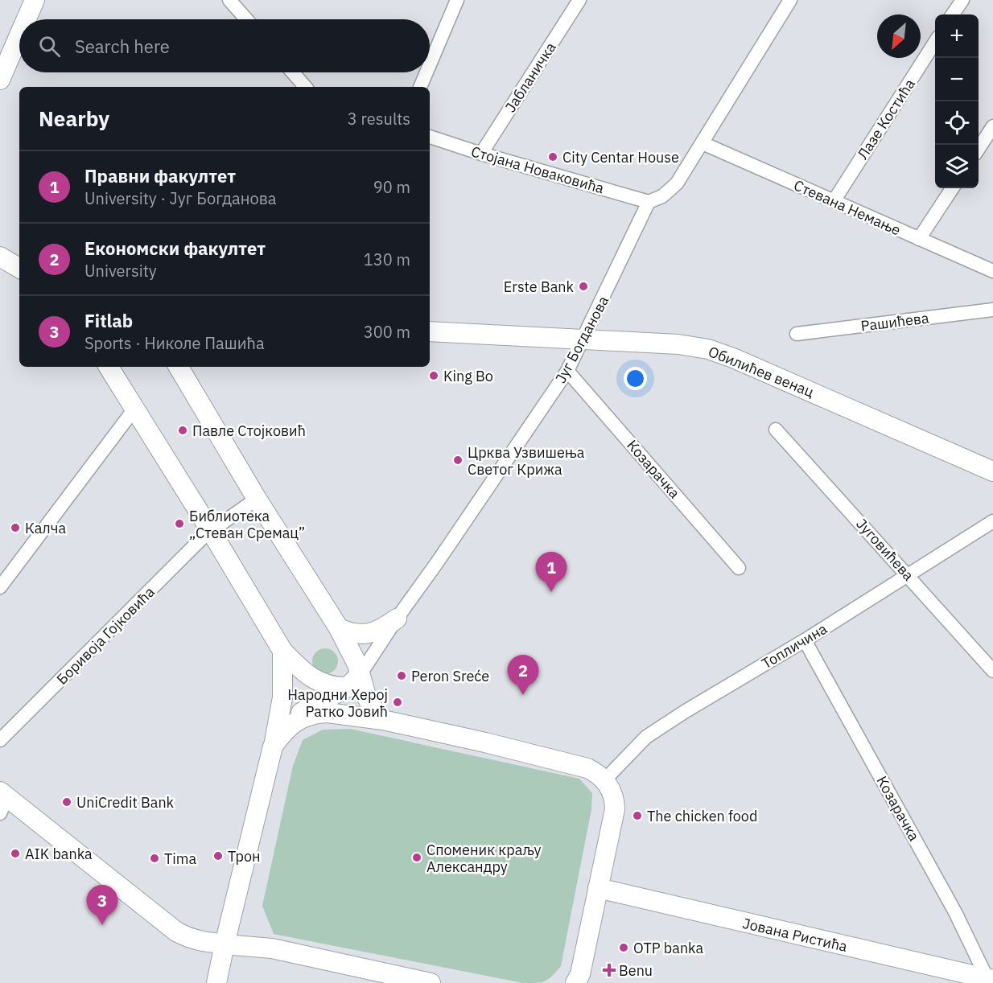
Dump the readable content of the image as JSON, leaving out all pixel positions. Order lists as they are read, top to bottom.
{
  "streets": {
    "street": [
      "Јабланичка",
      "Лазе Костића",
      "Стојана Новаковића",
      "Стевана Немање",
      "Рашићева",
      "Југ Богданова",
      "Обилићев венац",
      "Козарачка",
      "Југовићева",
      "Боривоја Гојковића",
      "Топличина",
      "Јована Ристића"
    ]
  },
  "crossings": [
    ["Јабланичка", "Стојана Новаковића"],
    ["Лазе Костића", "Стевана Немање"],
    ["Стојана Новаковића", "Југ Богданова"],
    ["Југ Богданова", "Обилићев венац"],
    ["Југ Богданова", "Козарачка"],
    ["Козарачка", "Топличина"],
    ["Козарачка", "Јована Ристића"],
    ["Југовићева", "Топличина"]
  ],
  "places": {
    "other": [
      "City Centar House",
      "Erste Bank",
      "King Bo",
      "Павле Стојковић",
      "Црква Узвишења Светог Крижа",
      "Библиотека „Стеван Сремац”",
      "Калча",
      "Peron Sreće",
      "Народни Херој Ратко Јовић",
      "UniCredit Bank",
      "The chicken food",
      "AIK banka",
      "Трон",
      "Споменик краљу Александру",
      "Tima",
      "OTP banka"
    ],
    "health": ["Benu"]
  },
  "north": "bottom left",
  "page": {
    "map_buttons": ["+", "−"],
    "search": "Search here",
    "heading": ["Nearby", "3 results"],
    "list": [
      {
        "mark": "1",
        "name": "Правни факултет",
        "note": "University · Југ Богданова",
        "value": "90 m"
      },
      {
        "mark": "2",
        "name": "Економски факултет",
        "note": "University",
        "value": "130 m"
      },
      {
        "mark": "3",
        "name": "Fitlab",
        "note": "Sports · Николе Пашића",
        "value": "300 m"
      }
    ],
    "pins": ["1", "2", "3"]
  }
}
